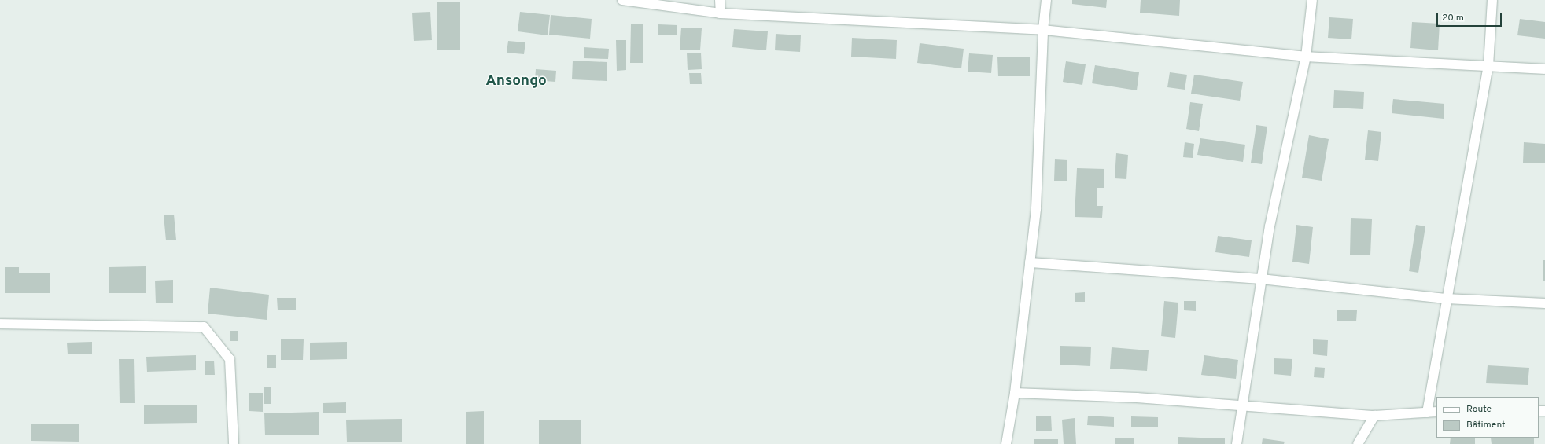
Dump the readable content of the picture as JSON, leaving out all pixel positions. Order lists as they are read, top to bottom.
{
  "districts": ["Ansongo"],
  "legend": ["Route", "Bâtiment"],
  "scale_bar": "20 m"
}
